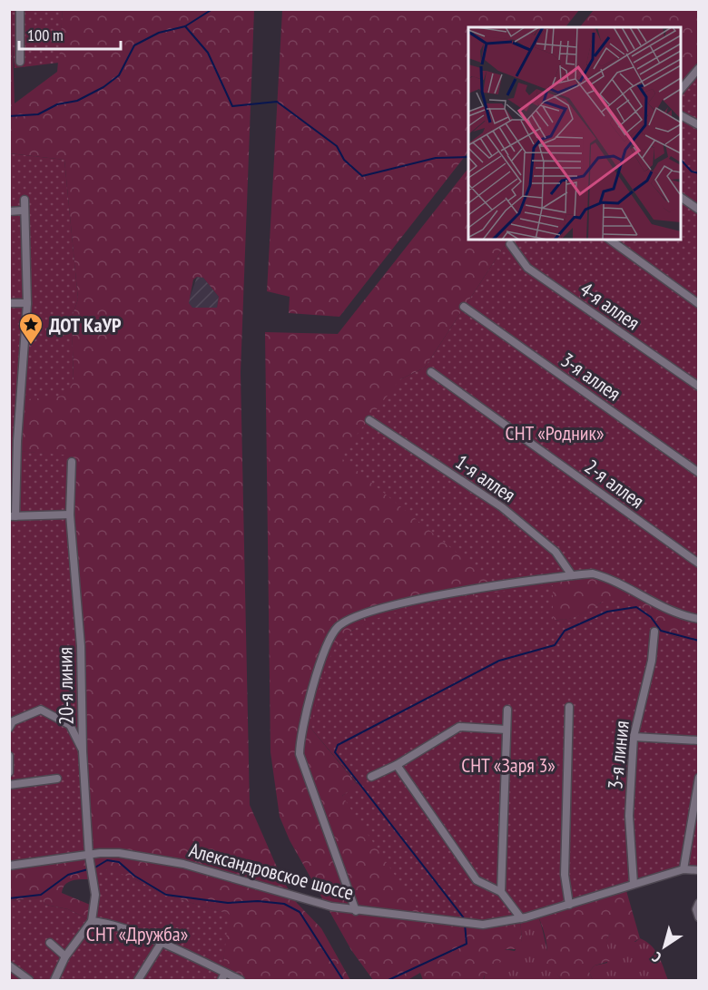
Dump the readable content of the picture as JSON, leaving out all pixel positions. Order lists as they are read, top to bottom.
{
  "streets": {
    "street": [
      "4-я аллея",
      "3-я аллея",
      "1-я аллея",
      "2-я аллея",
      "20-я линия",
      "3-я линия",
      "Александровское шоссе"
    ]
  },
  "crossings": [
    ["20-я линия", "Александровское шоссе"],
    ["3-я линия", "Александровское шоссе"]
  ],
  "parks": ["СНТ «Родник»", "СНТ «Заря 3»", "СНТ «Дружба»"],
  "places": {
    "place": ["ДОТ КаУР"]
  },
  "scale_bar": "100 m",
  "north": "bottom left"
}
